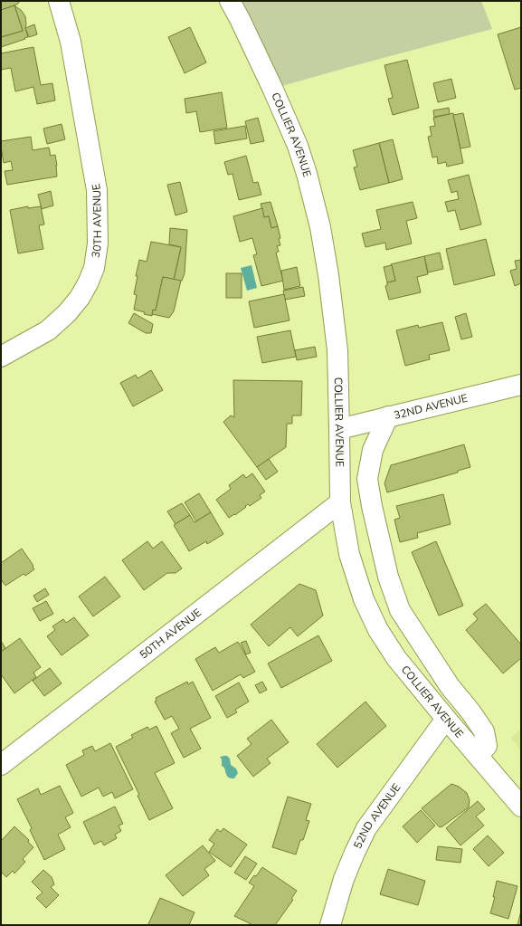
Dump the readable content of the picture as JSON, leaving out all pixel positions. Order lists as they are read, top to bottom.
{
  "streets": {
    "street": [
      "COLLIER AVENUE",
      "30TH AVENUE",
      "32ND AVENUE",
      "50TH AVENUE",
      "52ND AVENUE"
    ]
  },
  "crossings": [
    ["COLLIER AVENUE", "32ND AVENUE"],
    ["COLLIER AVENUE", "50TH AVENUE"],
    ["COLLIER AVENUE", "52ND AVENUE"]
  ]
}
